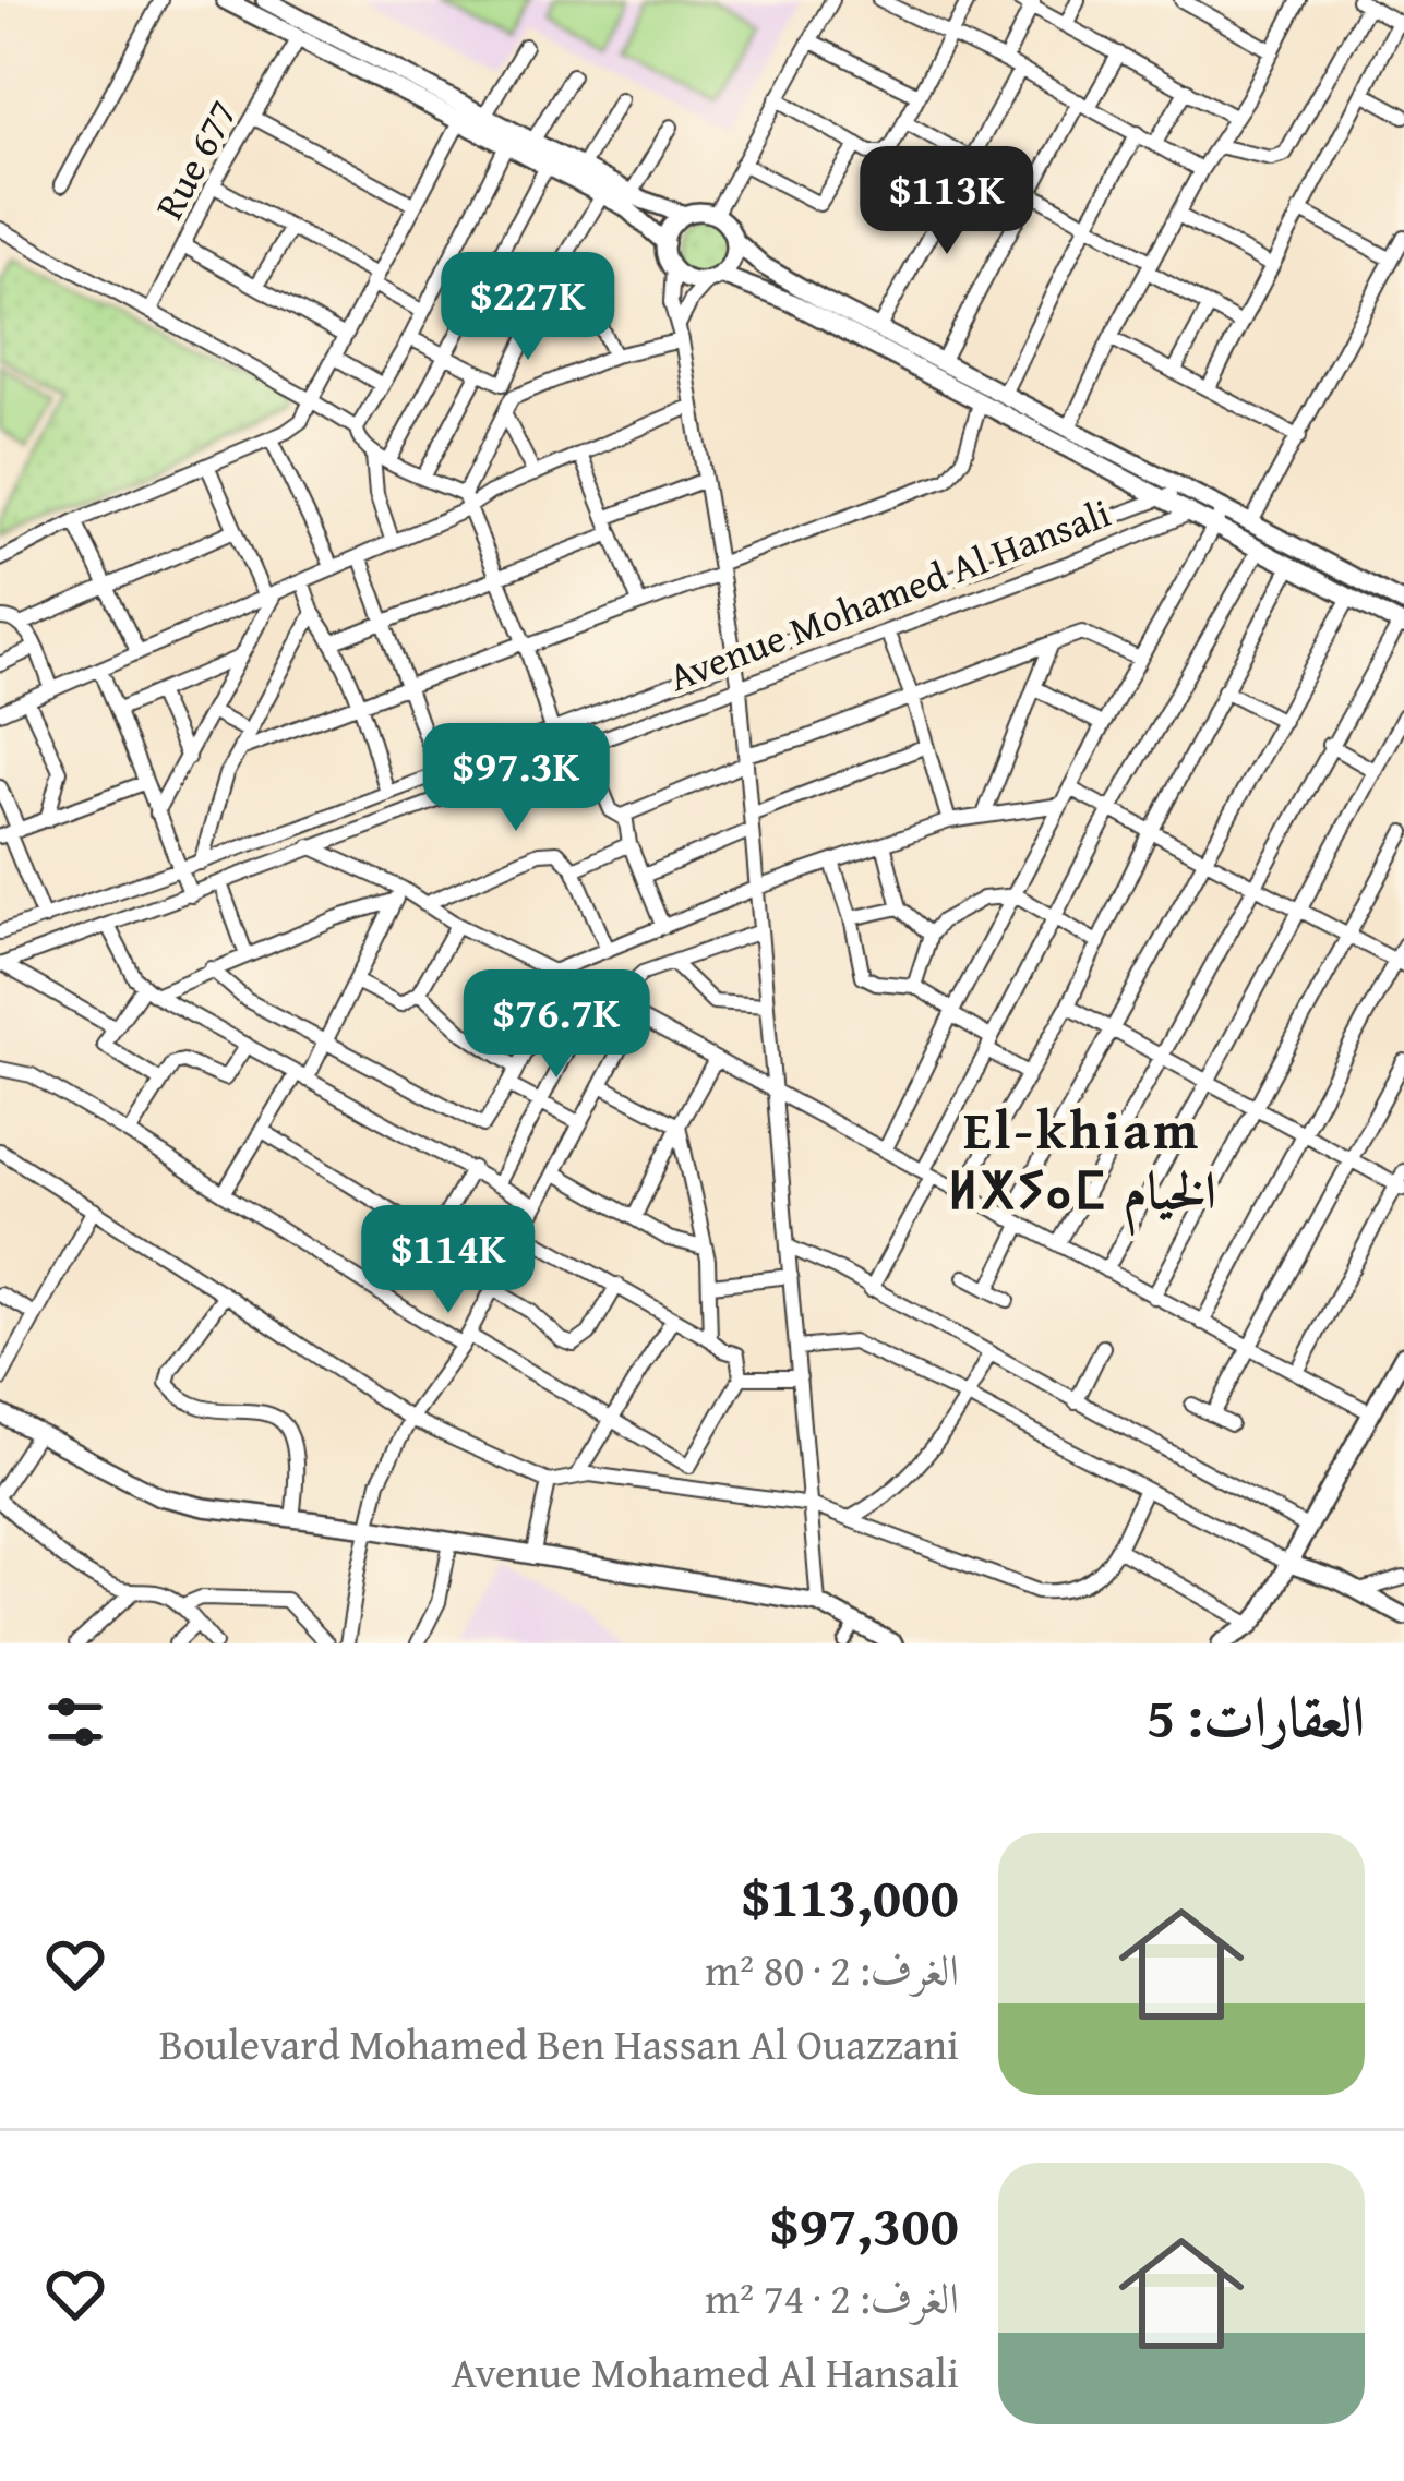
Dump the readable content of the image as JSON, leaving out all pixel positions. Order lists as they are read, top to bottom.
{
  "streets": {
    "street": ["Rue 677", "Avenue Mohamed Al Hansali"]
  },
  "districts": ["El-khiam ⵍⵅⵢⴰⵎ الخيام"],
  "page": {
    "price": [
      "$113K",
      "$227K",
      "$97.3K",
      "$76.7K",
      "$114K"
    ],
    "heading": "العقارات: 5",
    "list": [
      {
        "name": "$113,000",
        "note": "الغرف: 2 · 80 m² · Boulevard Mohamed Ben Hassan Al Ouazzani"
      },
      {
        "name": "$97,300",
        "note": "الغرف: 2 · 74 m² · Avenue Mohamed Al Hansali"
      }
    ]
  }
}
